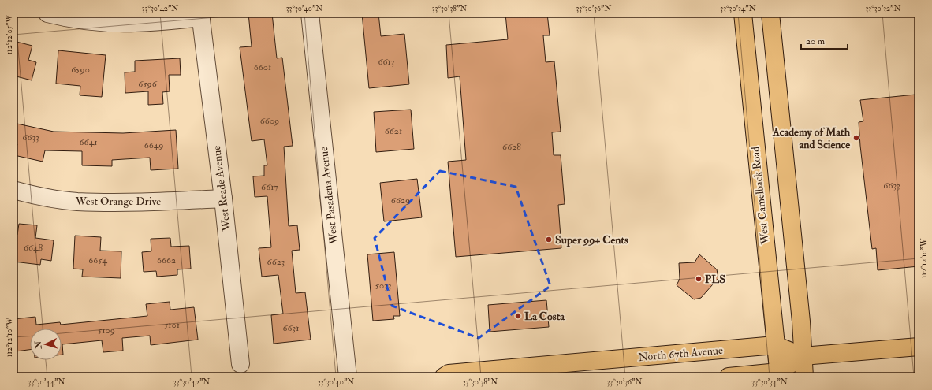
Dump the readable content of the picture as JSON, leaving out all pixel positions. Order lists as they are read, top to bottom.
{
  "streets": {
    "main road": ["West Camelback Road", "North 67th Avenue"],
    "street": ["West Reade Avenue", "West Pasadena Avenue", "West Orange Drive"]
  },
  "crossings": [
    ["West Reade Avenue", "West Orange Drive"],
    ["West Camelback Road", "North 67th Avenue"]
  ],
  "places": [
    "Academy of Math and Science",
    "Super 99+ Cents",
    "PLS",
    "La Costa"
  ],
  "house_numbers": [
    "6613",
    "6601",
    "6590",
    "6596",
    "6609",
    "6621",
    "6633",
    "6641",
    "6649",
    "6628",
    "6633",
    "6617",
    "6629",
    "6648",
    "6654",
    "6662",
    "6623",
    "5033",
    "5101",
    "6631",
    "5109"
  ],
  "scale_bar": "20 m",
  "north": "left",
  "coordinates": [
    "33°30'42\"N",
    "33°30'40\"N",
    "33°30'38\"N",
    "33°30'36\"N",
    "33°30'34\"N",
    "33°30'32\"N",
    "112°12'05\"W",
    "112°12'10\"W",
    "33°30'44\"N"
  ]
}
